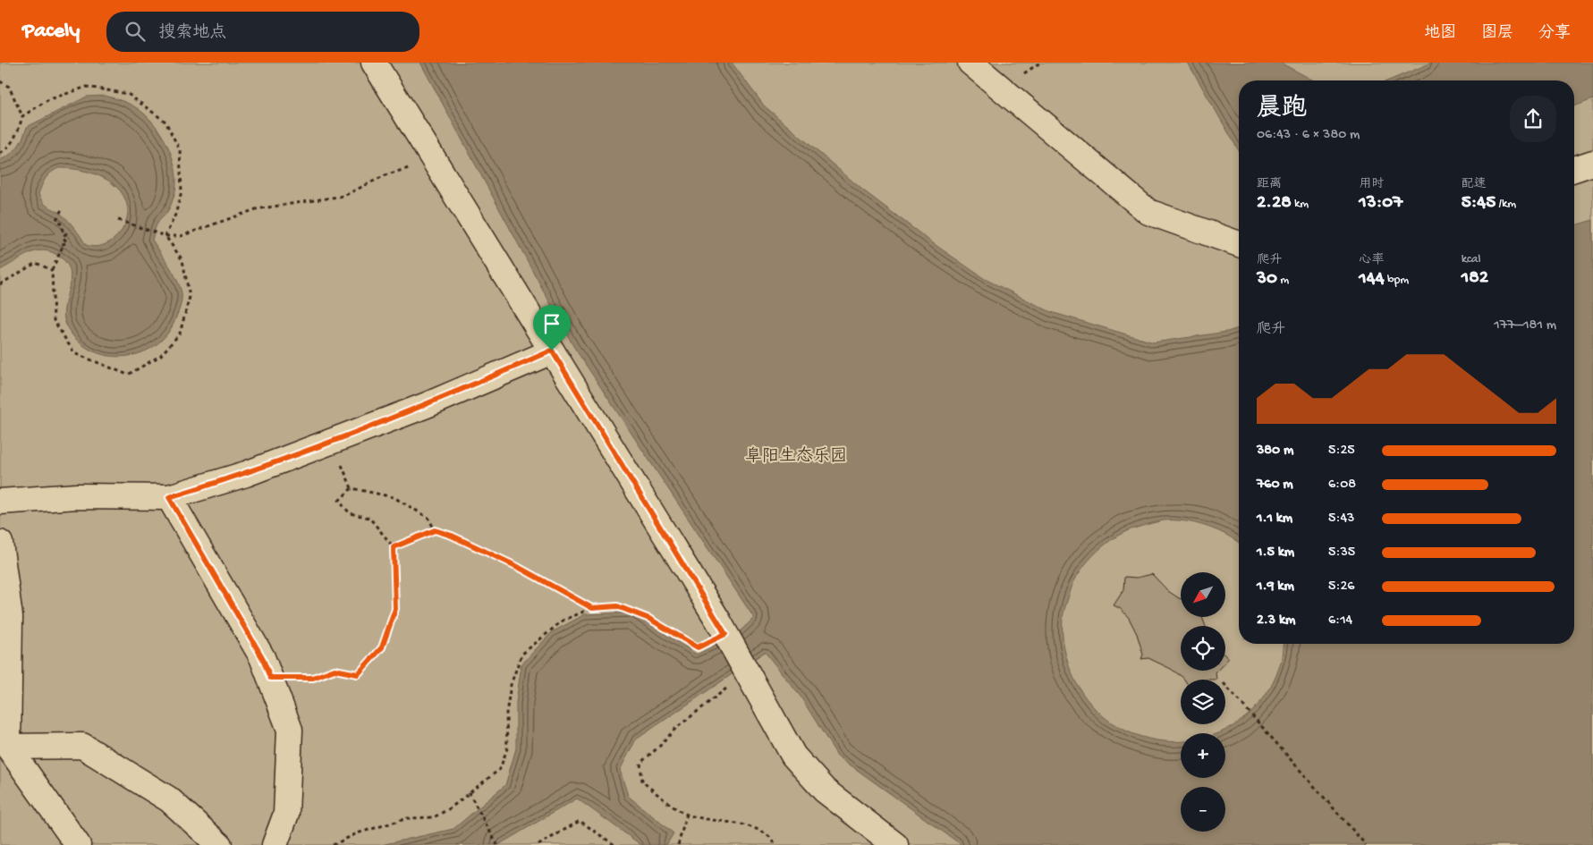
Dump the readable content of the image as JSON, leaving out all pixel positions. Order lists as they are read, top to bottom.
{
  "parks": ["阜阳生态乐园"],
  "north": "bottom left",
  "page": {
    "header": "Pacely",
    "search": "搜索地点",
    "nav": ["地图", "图层", "分享"],
    "heading": ["晨跑", "06:43 · 6 × 380 m"],
    "stats": [
      ["距离", "2.28 km"],
      ["用时", "13:07"],
      ["配速", "5:45 /km"],
      ["爬升", "30 m"],
      ["心率", "144 bpm"],
      ["kcal", "182"]
    ],
    "chart": ["爬升", "177–181 m"],
    "list": [
      {
        "name": "380 m",
        "note": "5:25"
      },
      {
        "name": "760 m",
        "note": "6:08"
      },
      {
        "name": "1.1 km",
        "note": "5:43"
      },
      {
        "name": "1.5 km",
        "note": "5:35"
      },
      {
        "name": "1.9 km",
        "note": "5:26"
      },
      {
        "name": "2.3 km",
        "note": "6:14"
      }
    ],
    "map_buttons": ["+", "−"]
  }
}
